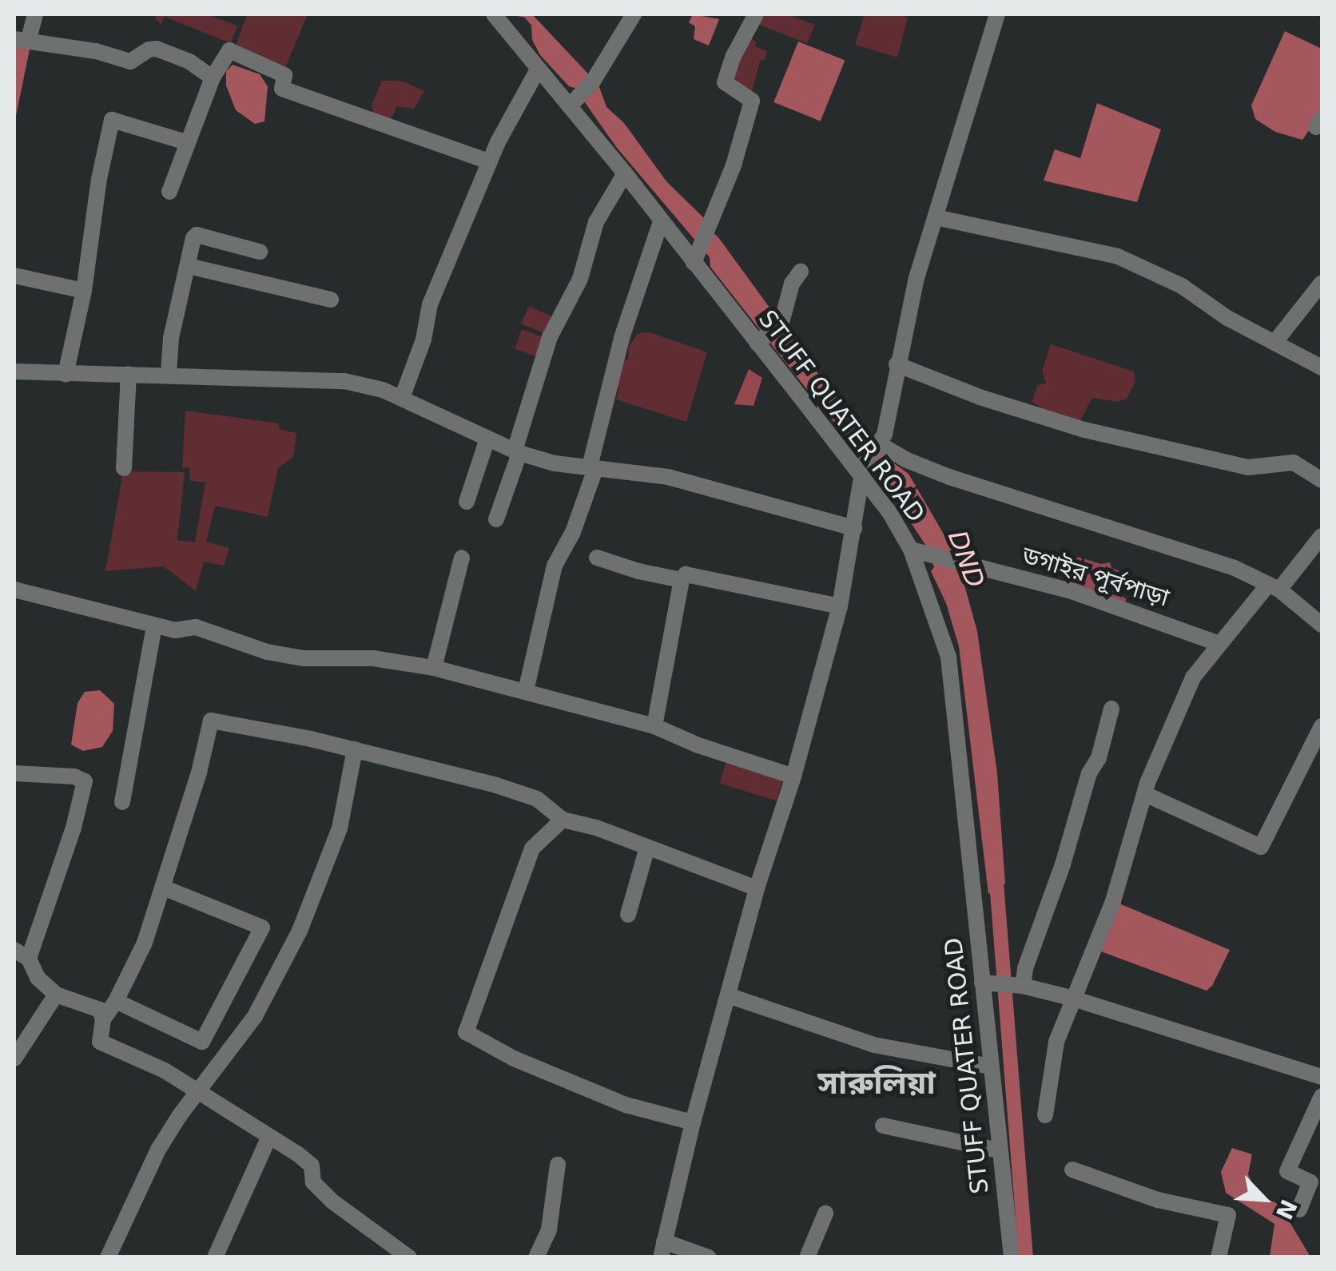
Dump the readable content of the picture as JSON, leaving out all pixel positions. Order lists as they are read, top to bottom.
{
  "streets": {
    "street": ["STUFF QUATER ROAD", "ডগাইর পূর্বপাড়া"]
  },
  "crossings": [
    ["STUFF QUATER ROAD", "ডগাইর পূর্বপাড়া"]
  ],
  "districts": ["সারুলিয়া"],
  "water": ["DND"],
  "north": "bottom right"
}
